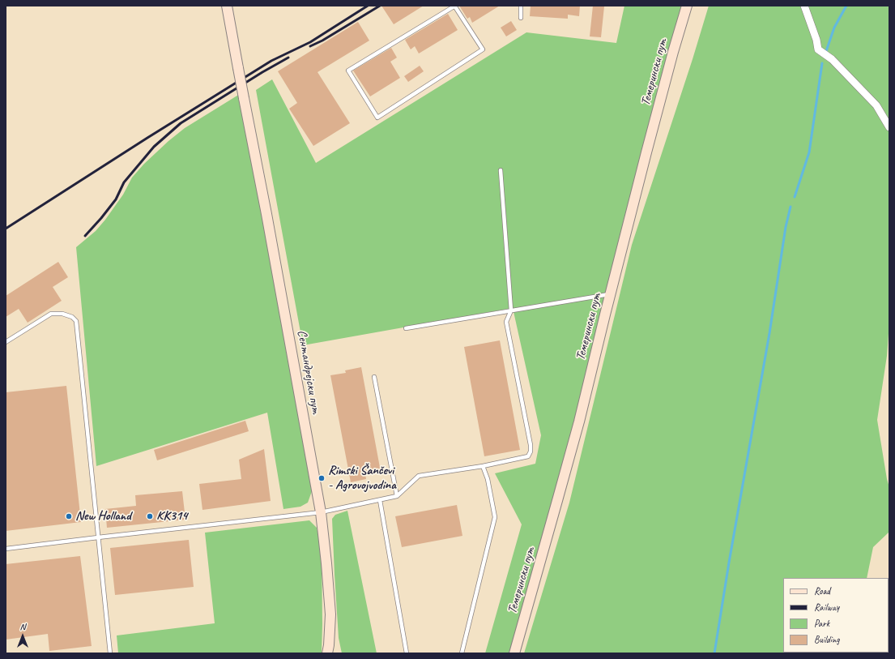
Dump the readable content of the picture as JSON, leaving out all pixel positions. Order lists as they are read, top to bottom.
{
  "streets": {
    "main road": ["Темерински пут", "Сентандрејски пут"]
  },
  "places": ["Rimski Šančevi - Agrovojvodina", "New Holland", "КК314"],
  "legend": [
    "Road",
    "Railway",
    "Park",
    "Building"
  ],
  "north": "top"
}
